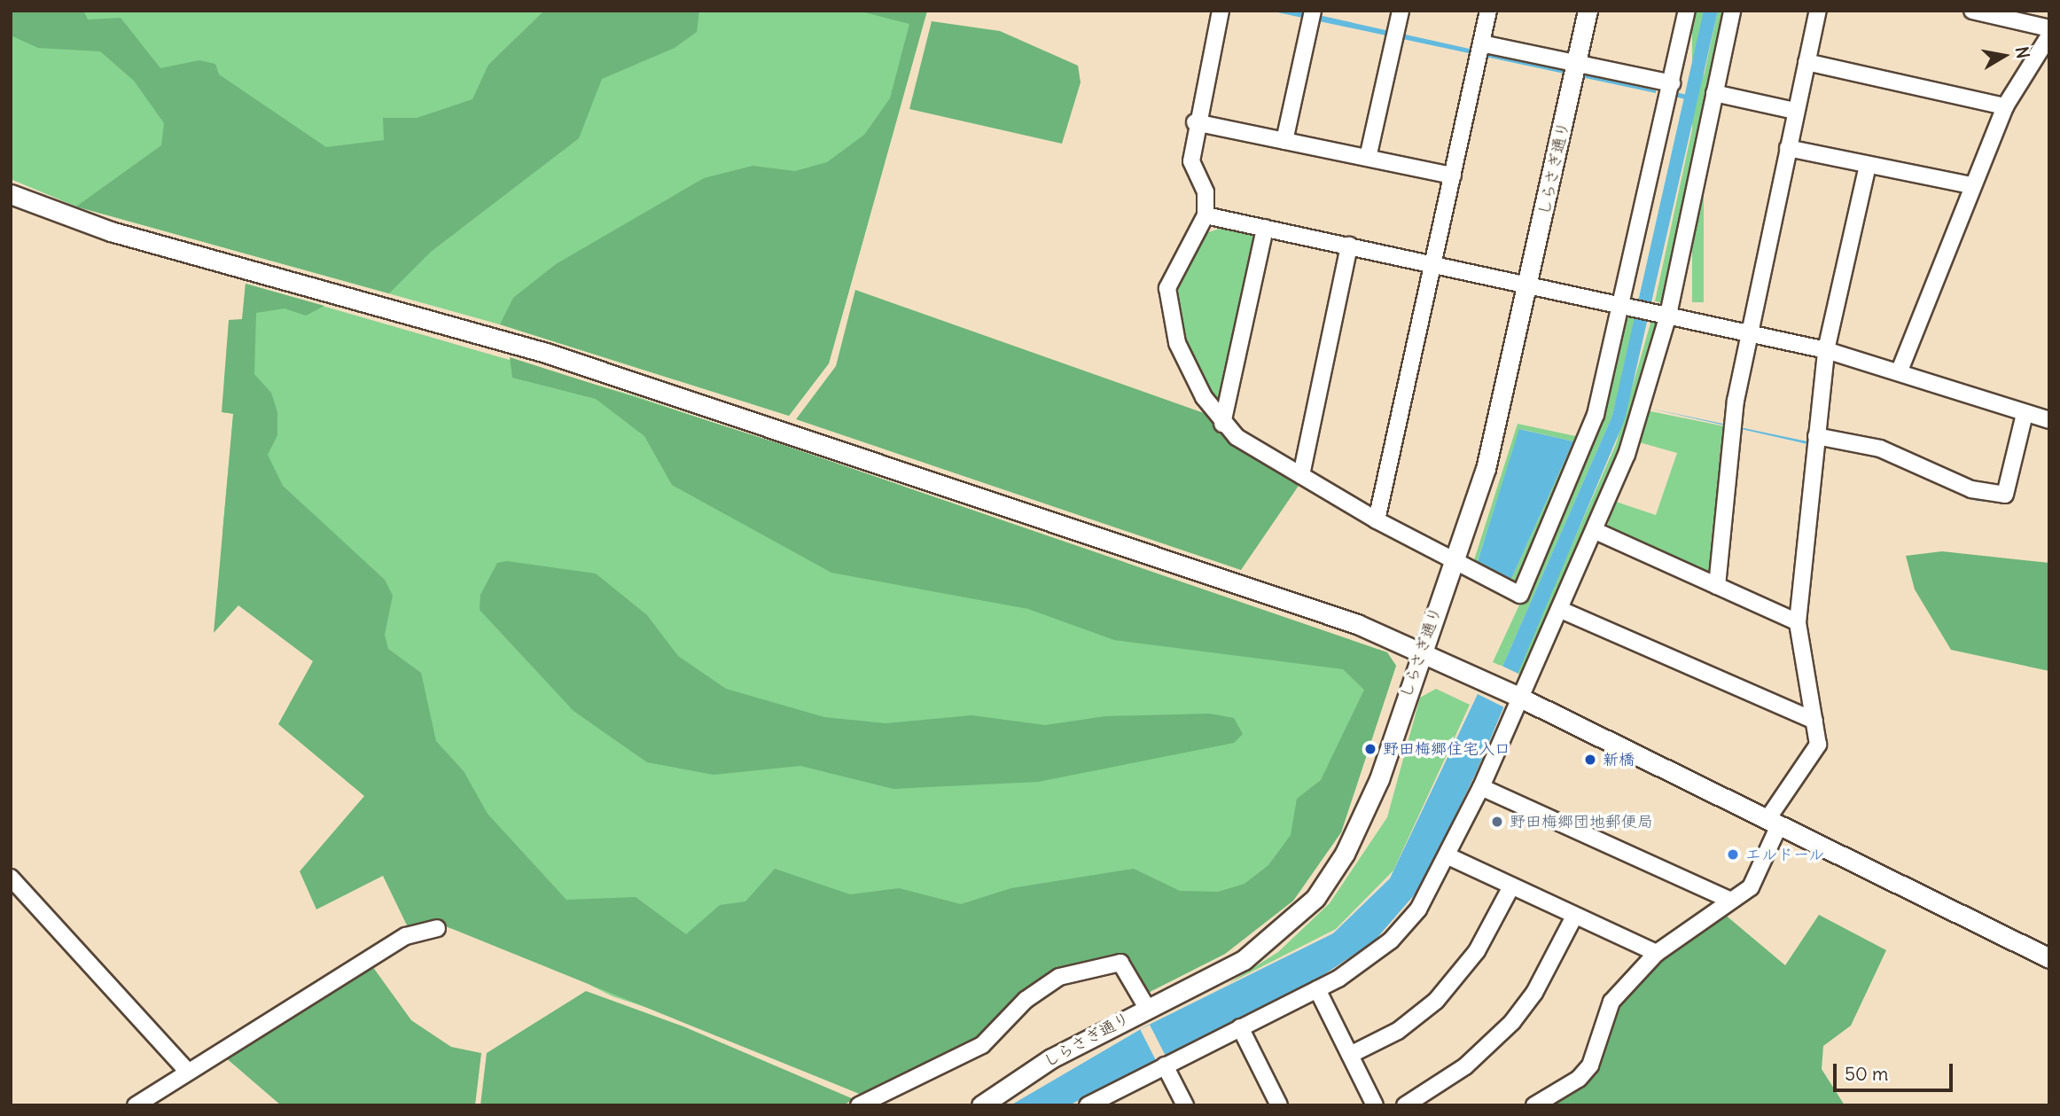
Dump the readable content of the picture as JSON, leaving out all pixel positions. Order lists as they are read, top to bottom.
{
  "streets": {
    "street": ["しらさぎ通り"]
  },
  "places": [
    "野田梅郷住宅入口",
    "新橋",
    "野田梅郷団地郵便局",
    "エルドール"
  ],
  "scale_bar": "50 m",
  "north": "right"
}
